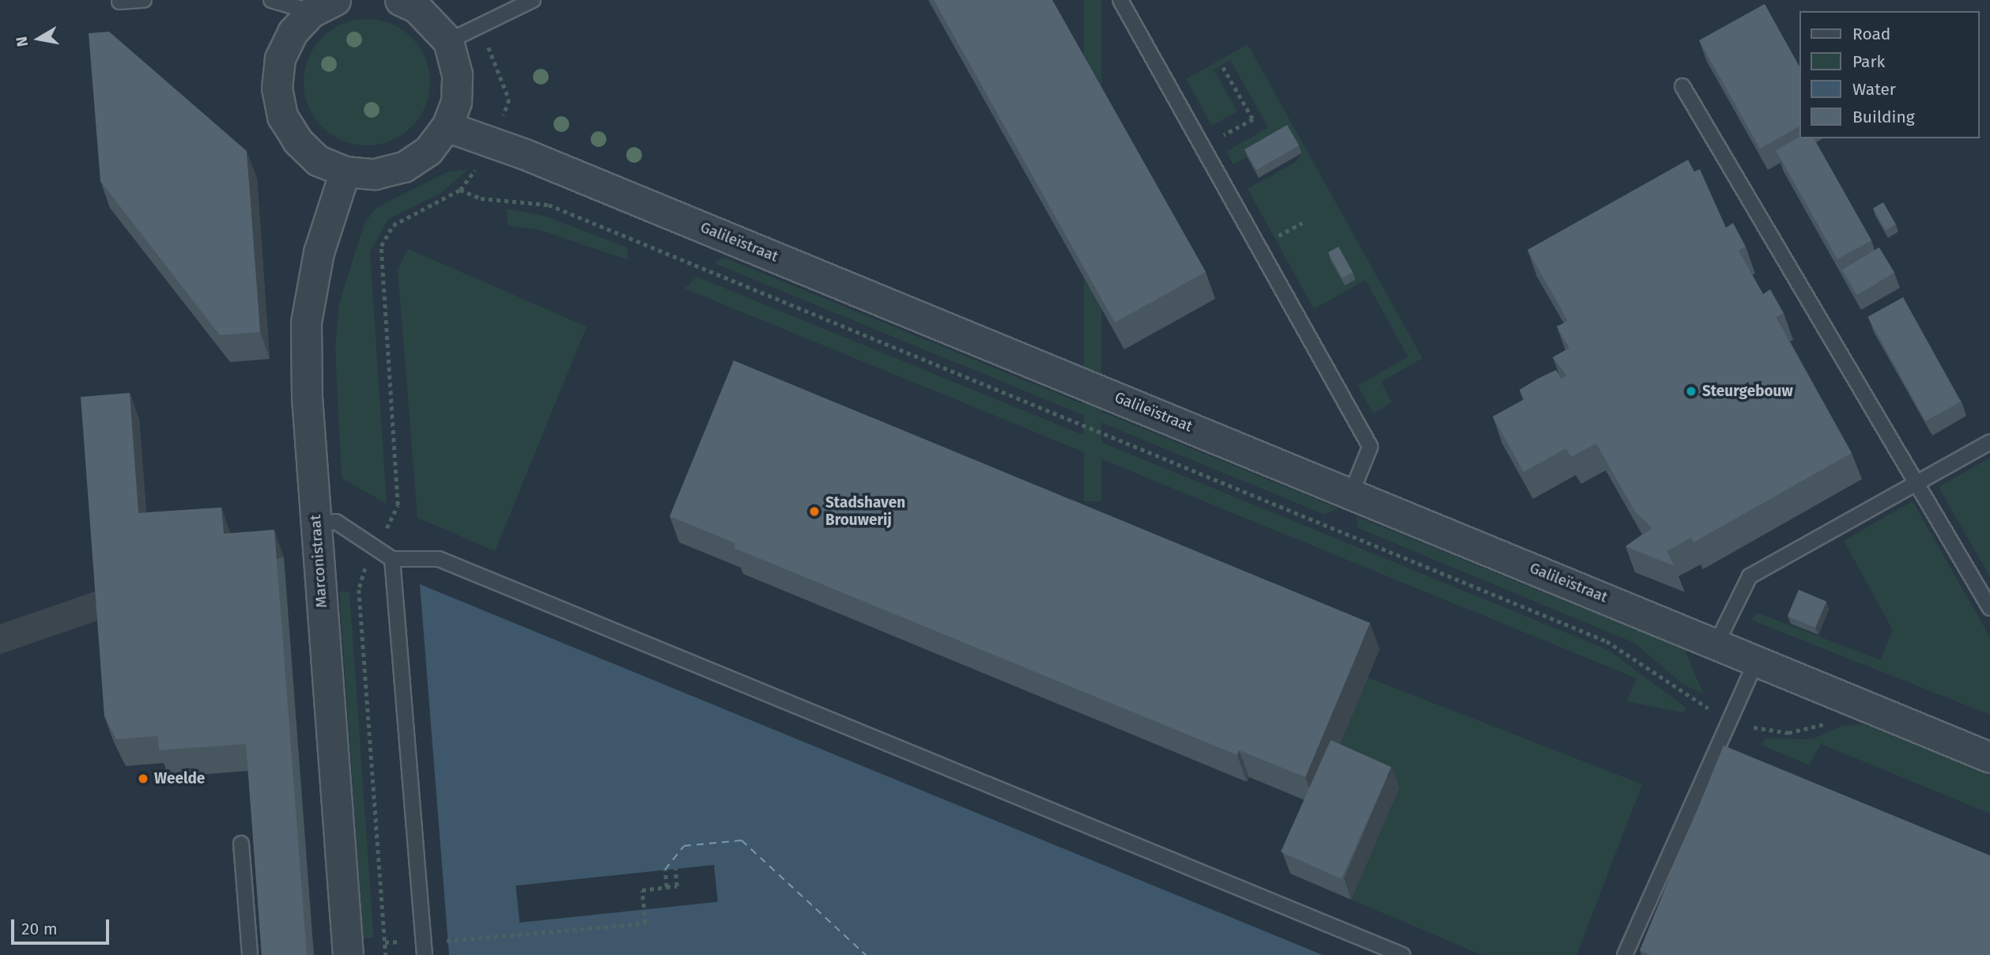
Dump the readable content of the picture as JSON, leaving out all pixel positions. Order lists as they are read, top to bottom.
{
  "streets": {
    "street": ["Galileïstraat", "Marconistraat"]
  },
  "places": ["Steurgebouw", "Stadshaven Brouwerij", "Weelde"],
  "legend": [
    "Road",
    "Park",
    "Water",
    "Building"
  ],
  "scale_bar": "20 m",
  "north": "left"
}
